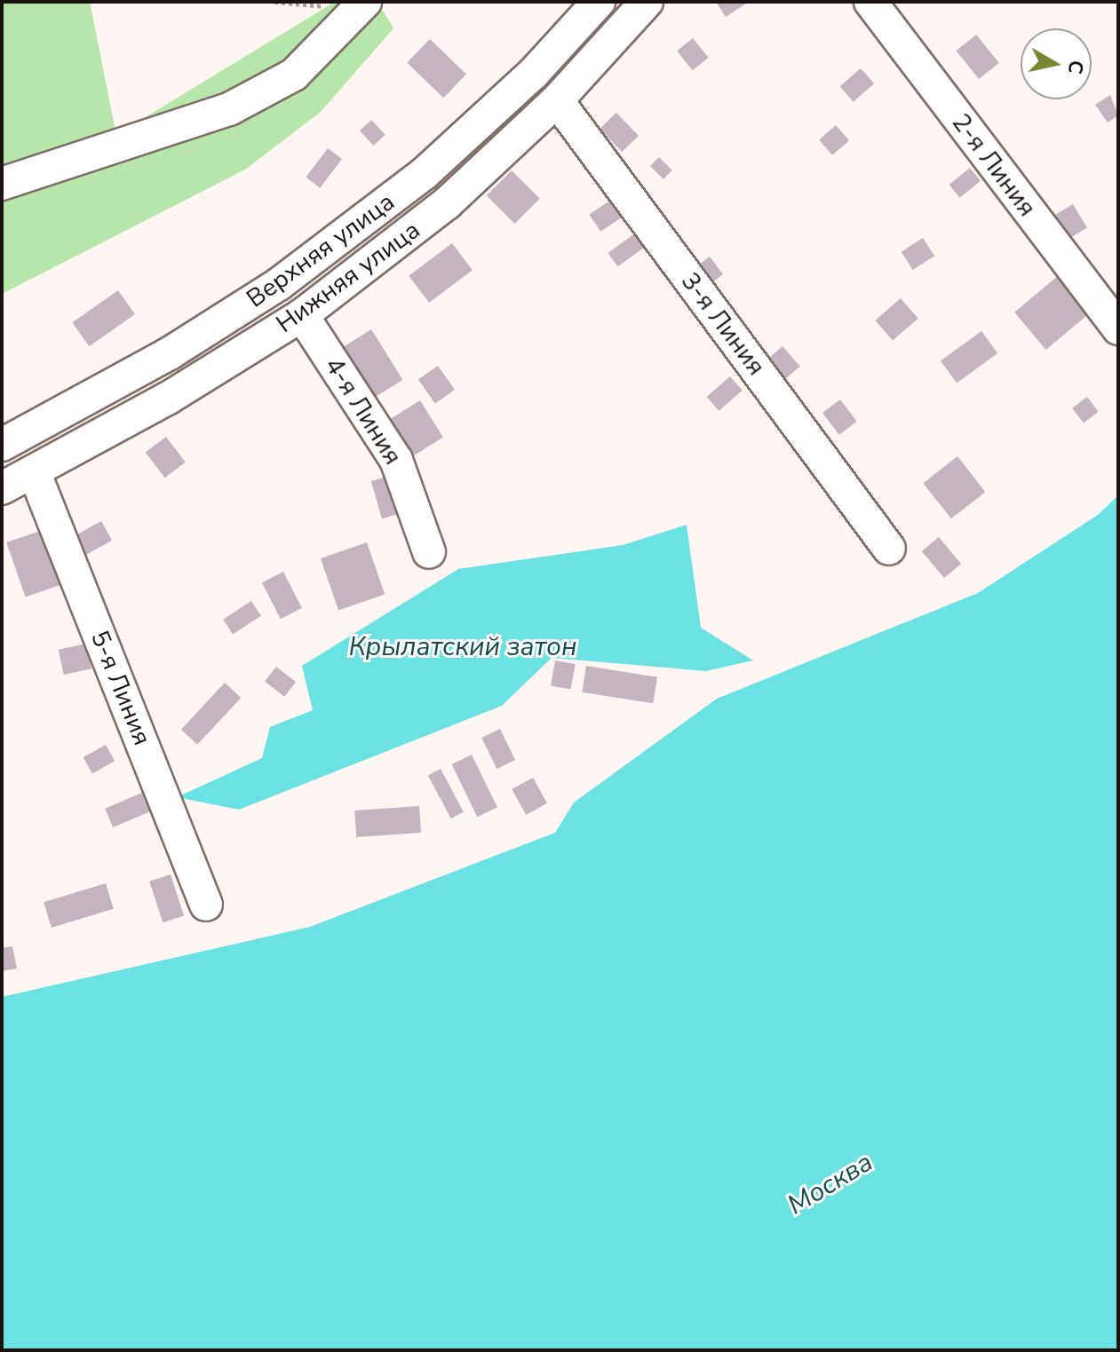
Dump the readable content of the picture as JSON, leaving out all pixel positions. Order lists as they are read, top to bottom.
{
  "streets": {
    "street": [
      "2-я Линия",
      "Верхняя улица",
      "Нижняя улица",
      "3-я Линия",
      "4-я Линия",
      "5-я Линия"
    ]
  },
  "crossings": [
    ["Нижняя улица", "3-я Линия"],
    ["Нижняя улица", "4-я Линия"],
    ["Нижняя улица", "5-я Линия"]
  ],
  "water": ["Крылатский затон", "Москва"],
  "north": "right"
}
